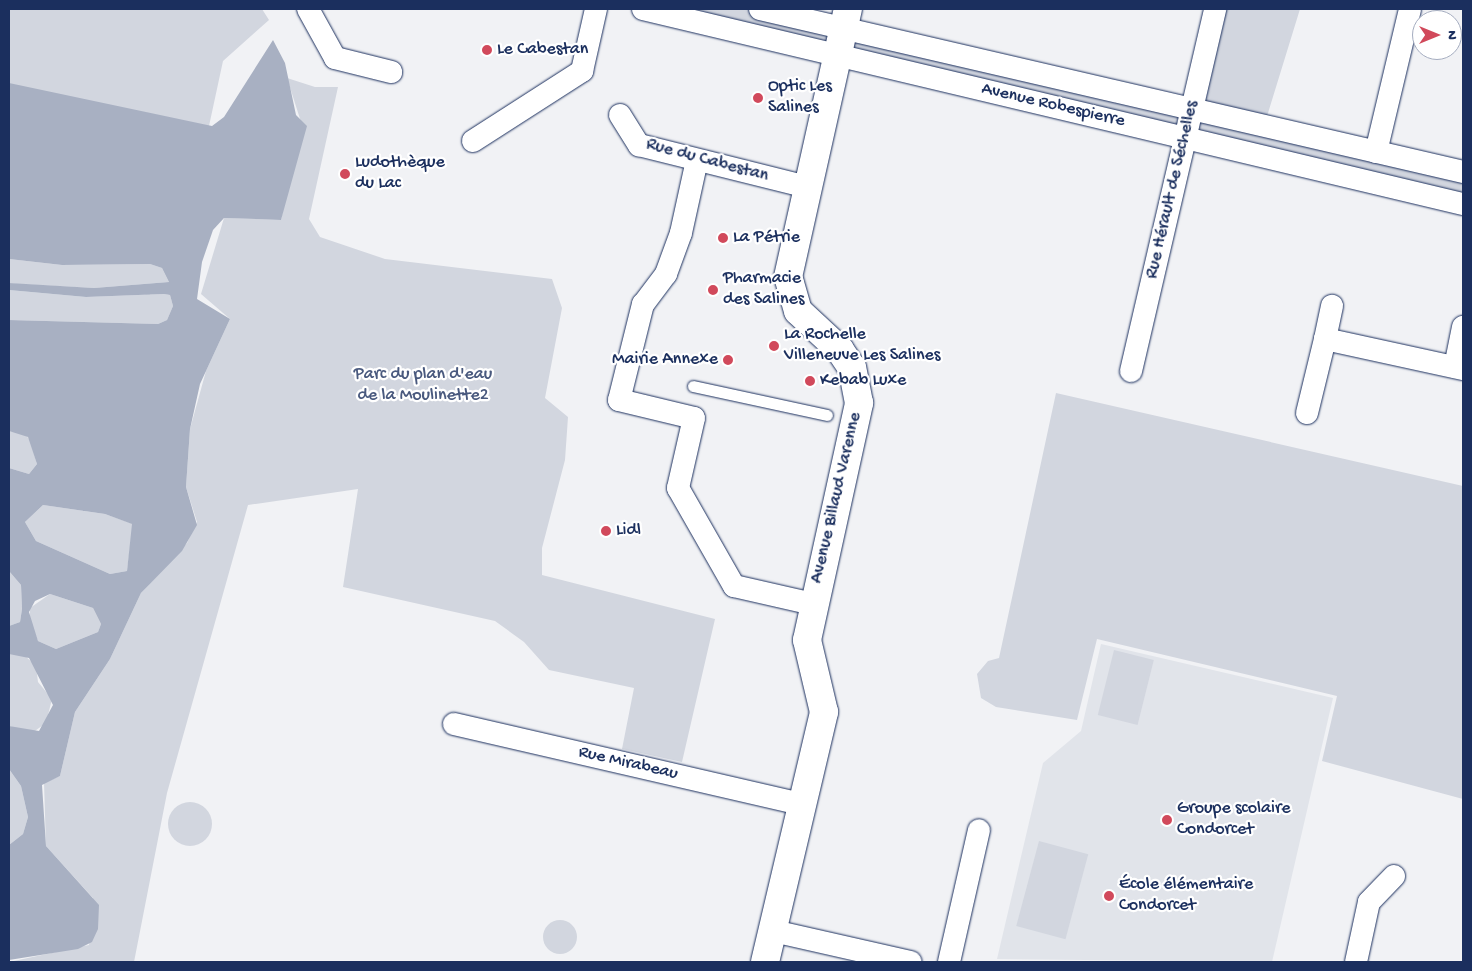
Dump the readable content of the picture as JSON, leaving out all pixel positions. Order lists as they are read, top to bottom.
{
  "streets": {
    "street": [
      "Avenue Robespierre",
      "Rue du Cabestan",
      "Rue Hérault de Séchelles",
      "Avenue Billaud Varenne",
      "Rue Mirabeau"
    ]
  },
  "crossings": [
    ["Avenue Robespierre", "Rue Hérault de Séchelles"],
    ["Avenue Robespierre", "Avenue Billaud Varenne"],
    ["Rue du Cabestan", "Avenue Billaud Varenne"],
    ["Avenue Billaud Varenne", "Rue Mirabeau"]
  ],
  "parks": ["Parc du plan d'eau de la Moulinette2"],
  "places": [
    "Le Cabestan",
    "Optic Les Salines",
    "Ludothèque du Lac",
    "La Pétrie",
    "Pharmacie des Salines",
    "La Rochelle Villeneuve Les Salines",
    "Mairie Annexe",
    "Kebab Luxe",
    "Lidl",
    "Groupe scolaire Condorcet",
    "École élémentaire Condorcet"
  ],
  "north": "right"
}
